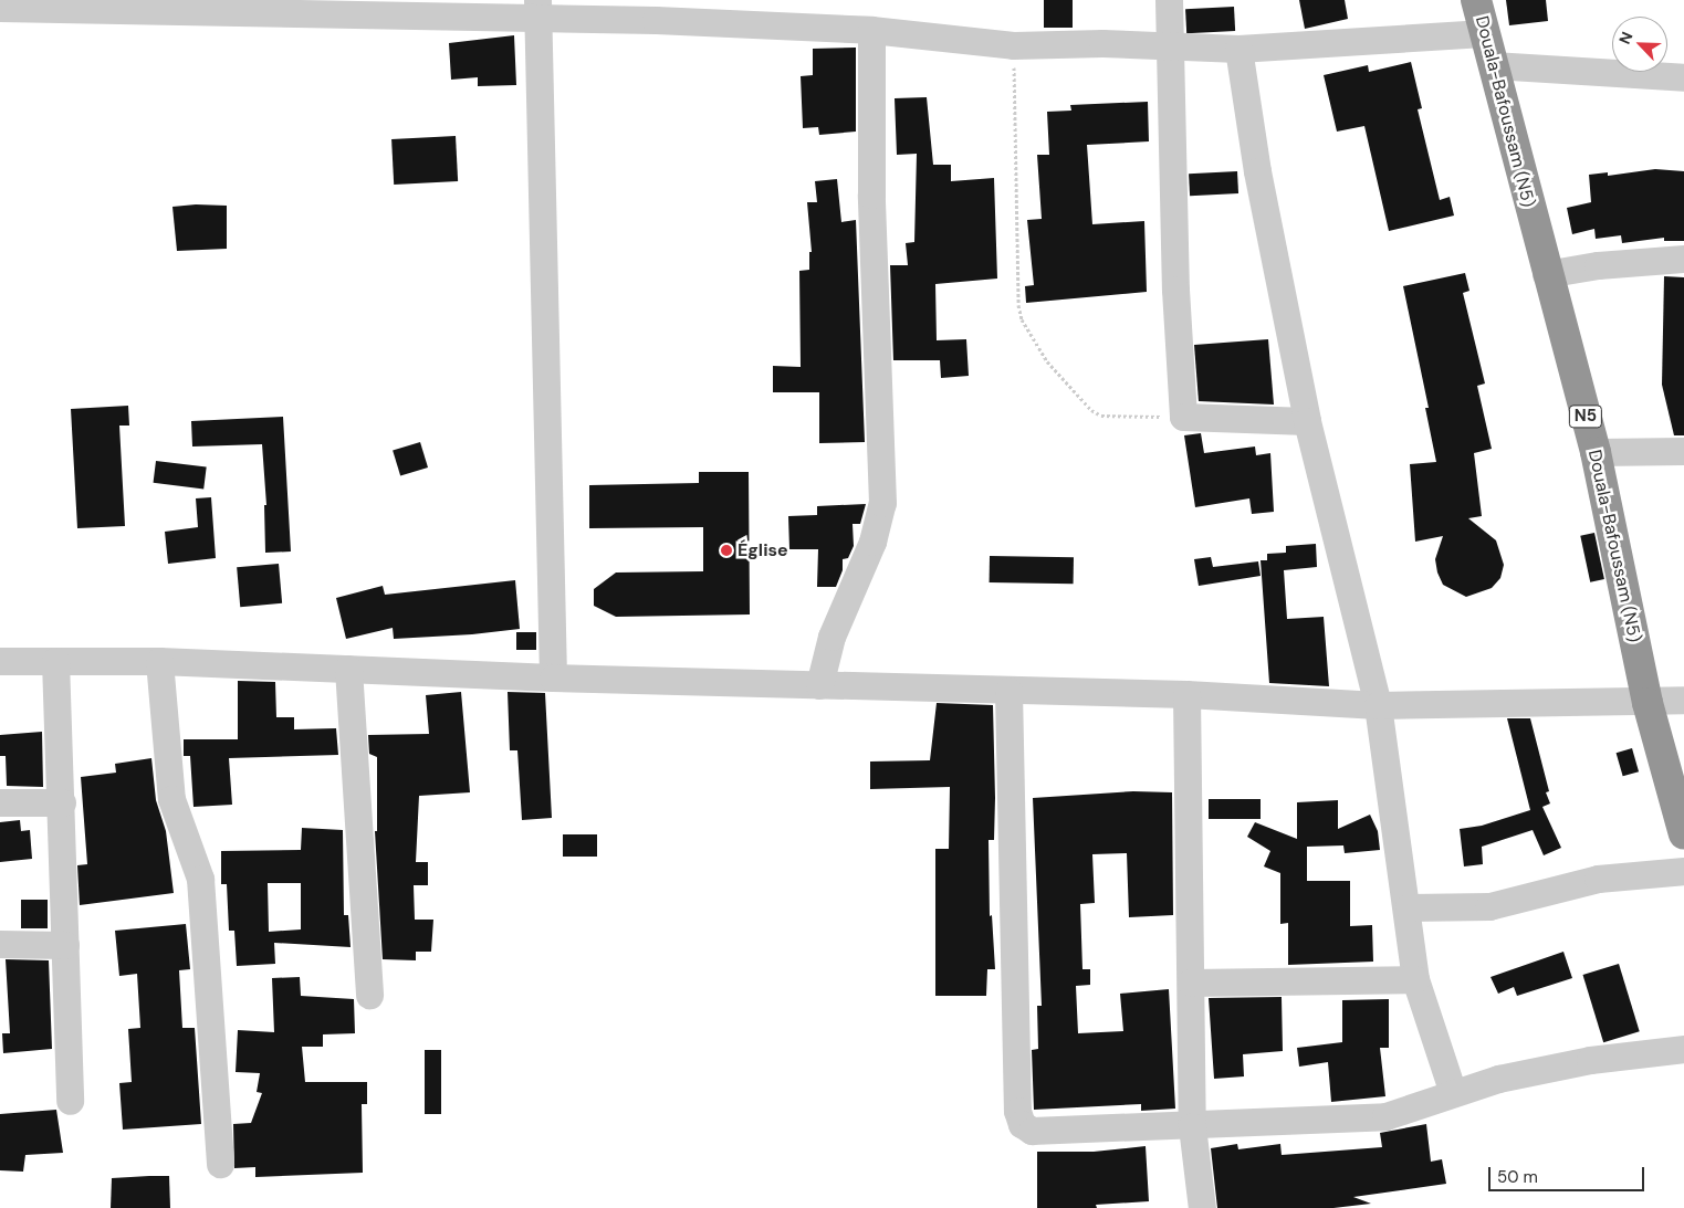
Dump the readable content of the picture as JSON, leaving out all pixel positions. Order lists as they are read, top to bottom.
{
  "streets": {
    "highway": ["Douala-Bafoussam (N5)", "N5"]
  },
  "places": ["Église"],
  "scale_bar": "50 m",
  "north": "top left"
}
